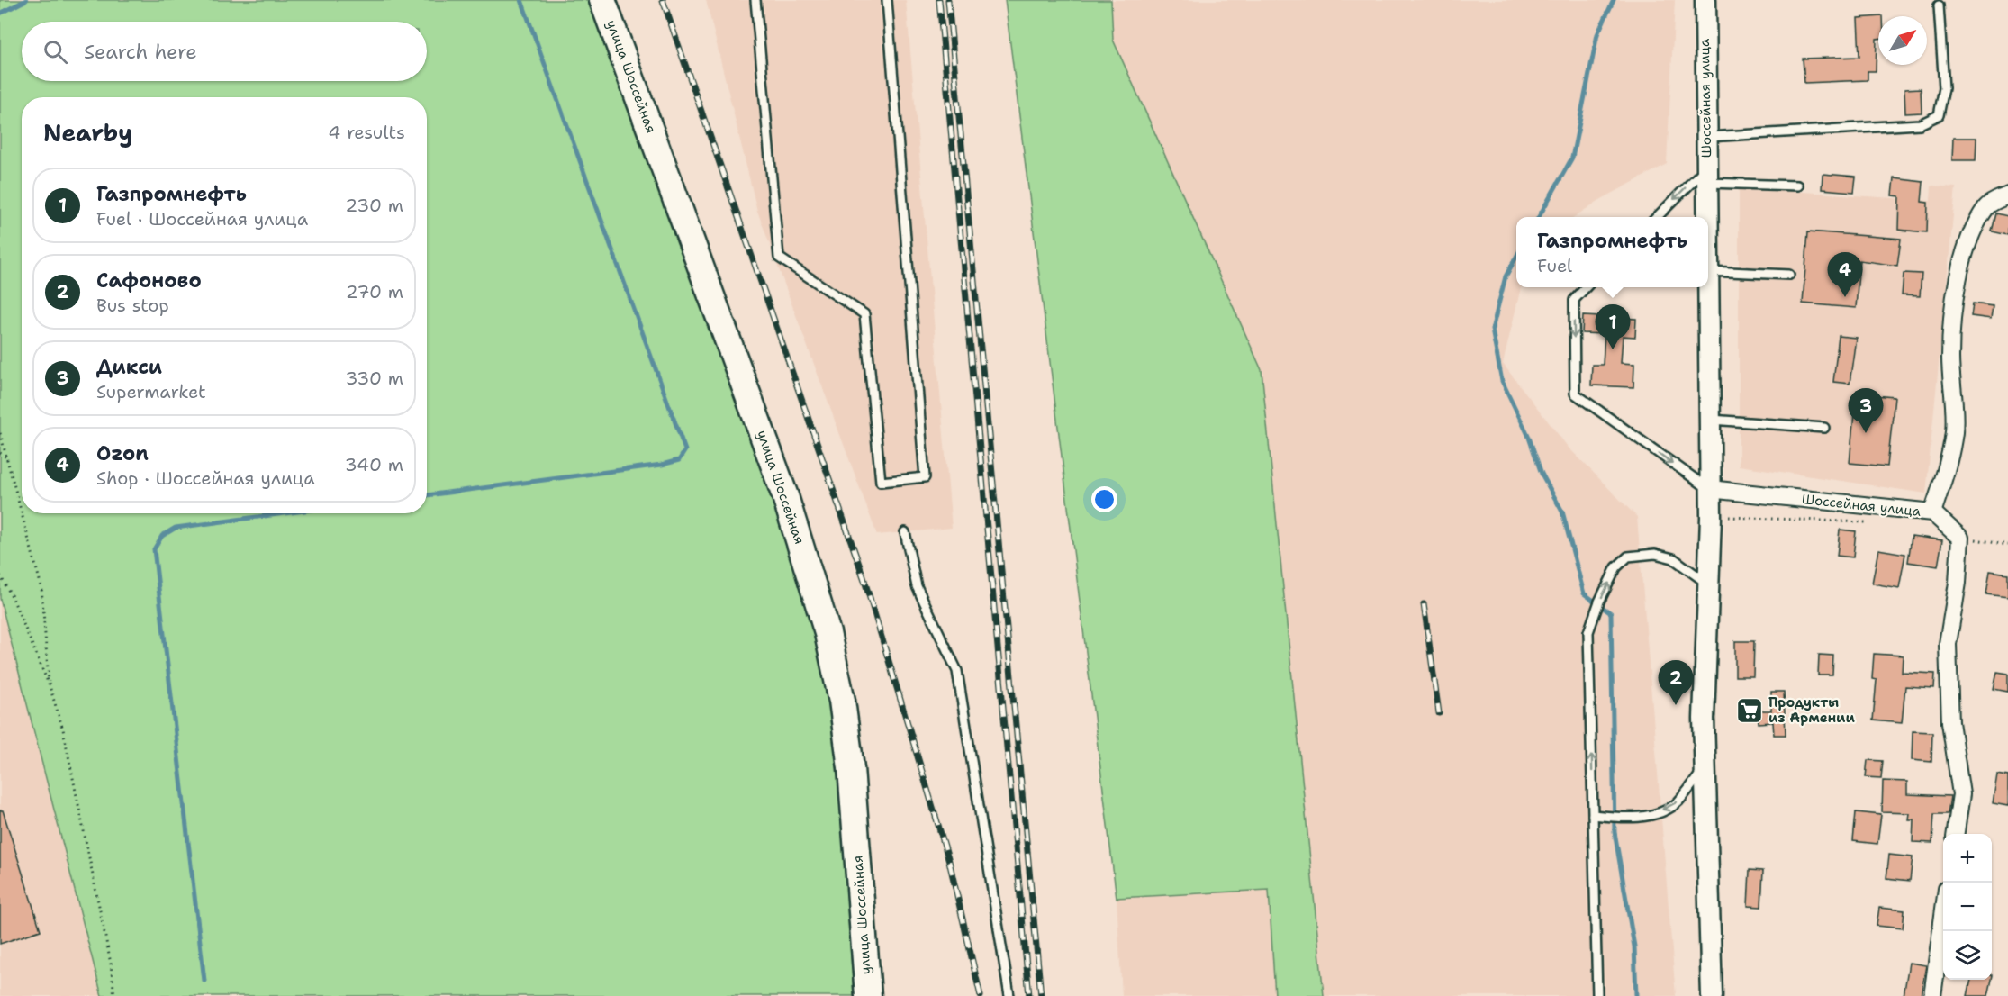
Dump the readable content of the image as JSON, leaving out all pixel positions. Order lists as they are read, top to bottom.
{
  "streets": {
    "main road": ["улица Шоссейная"],
    "street": ["Шоссейная улица"]
  },
  "places": {
    "supermarket": ["Продукты из Армении"]
  },
  "north": "top right",
  "page": {
    "search": "Search here",
    "heading": ["Nearby", "4 results"],
    "list": [
      {
        "mark": "1",
        "name": "Газпромнефть",
        "note": "Fuel · Шоссейная улица",
        "value": "230 m"
      },
      {
        "mark": "2",
        "name": "Сафоново",
        "note": "Bus stop",
        "value": "270 m"
      },
      {
        "mark": "3",
        "name": "Дикси",
        "note": "Supermarket",
        "value": "330 m"
      },
      {
        "mark": "4",
        "name": "Ozon",
        "note": "Shop · Шоссейная улица",
        "value": "340 m"
      }
    ],
    "popup": ["Газпромнефть", "Fuel"],
    "pins": [
      "4",
      "1",
      "3",
      "2"
    ],
    "map_buttons": ["+", "−"]
  }
}
